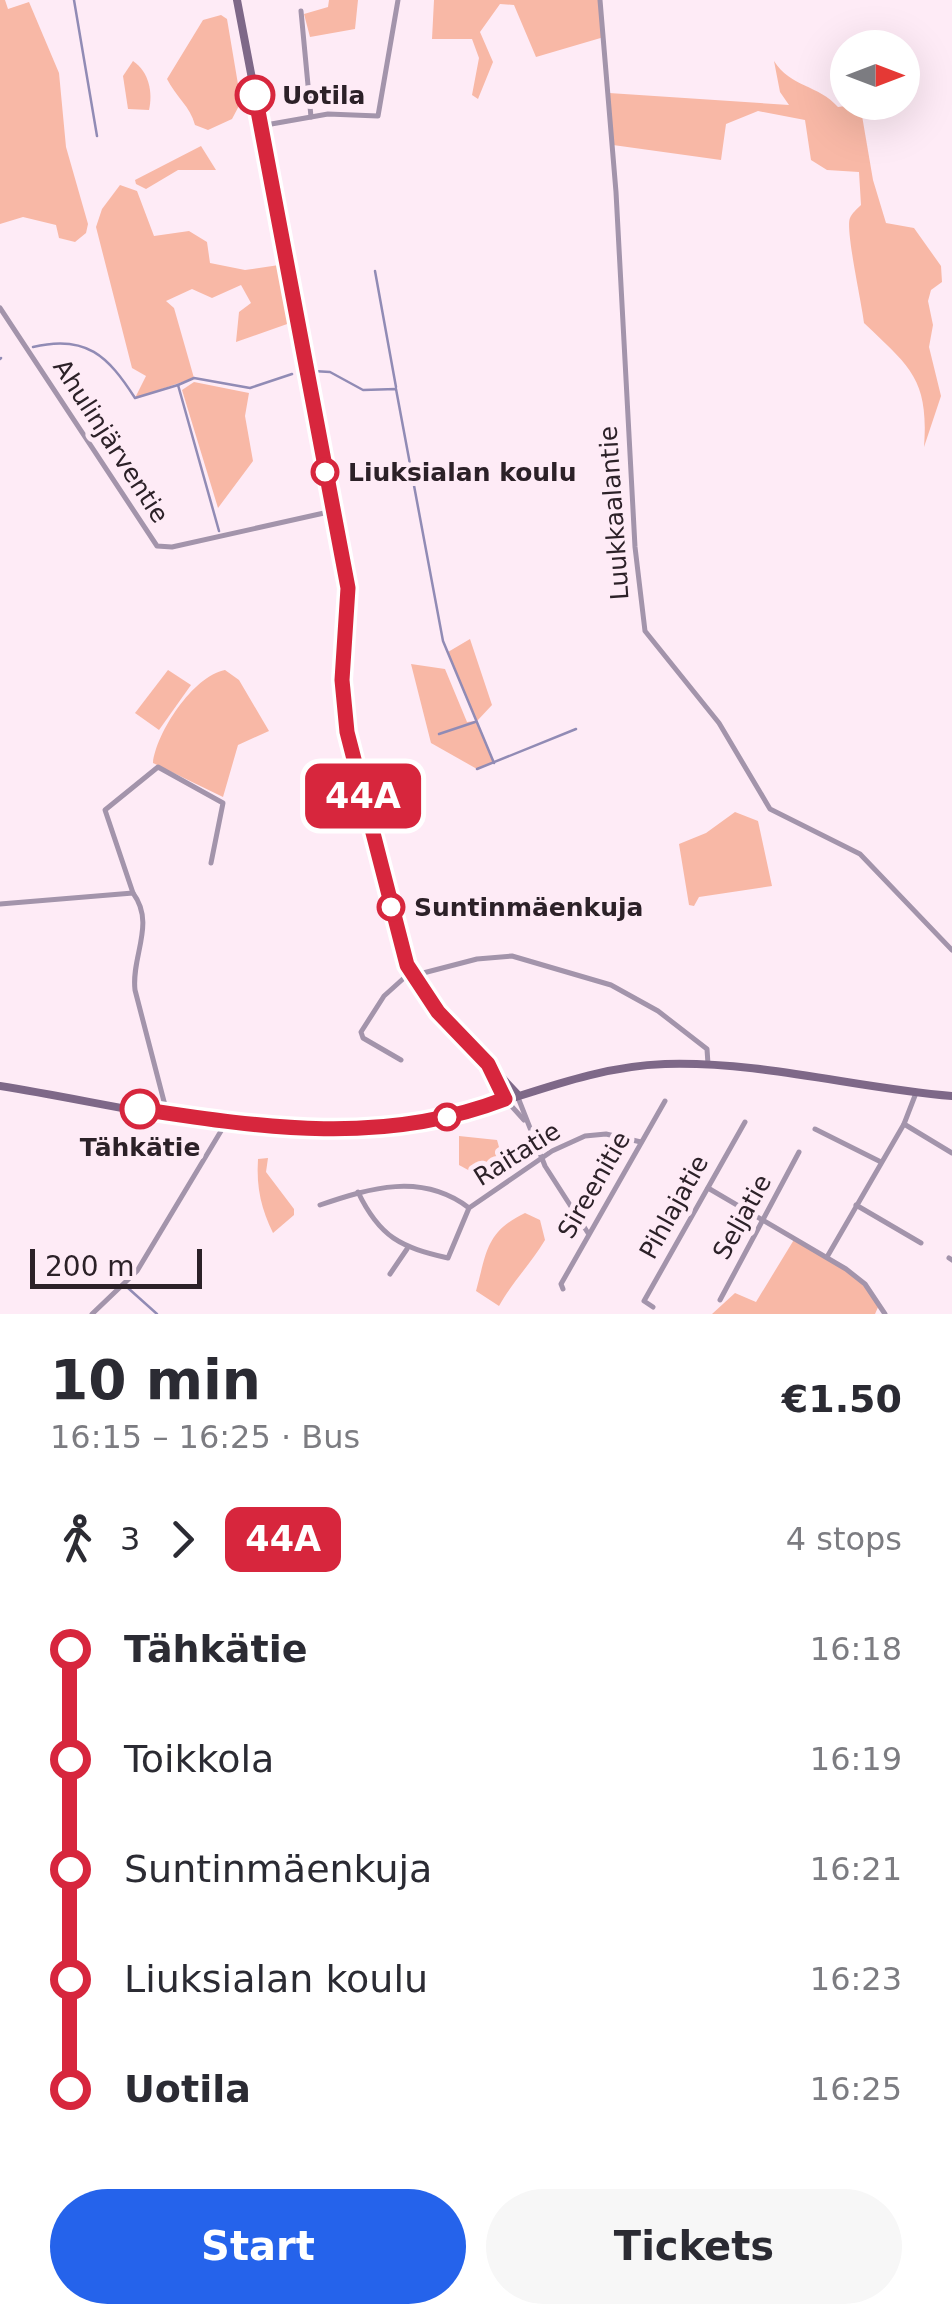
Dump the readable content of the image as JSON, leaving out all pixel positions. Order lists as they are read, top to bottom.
{
  "streets": {
    "street": [
      "Ahulinjärventie",
      "Luukkaalantie",
      "Raitatie",
      "Sireenitie",
      "Pihlajatie",
      "Seljatie"
    ]
  },
  "crossings": [
    ["Raitatie", "Sireenitie"]
  ],
  "places": [
    "Uotila",
    "Liuksialan koulu",
    "Suntinmäenkuja",
    "Tähkätie"
  ],
  "lines": ["bus line 44A"],
  "scale_bar": "200 m",
  "north": "right",
  "page": {
    "on_map": "44A",
    "scale": "200 m",
    "heading": ["10 min", "16:15 – 16:25 · Bus", "€1.50"],
    "legs": ["3", "44A", "4 stops"],
    "list": [
      {
        "name": "Tähkätie",
        "value": "16:18"
      },
      {
        "name": "Toikkola",
        "value": "16:19"
      },
      {
        "name": "Suntinmäenkuja",
        "value": "16:21"
      },
      {
        "name": "Liuksialan koulu",
        "value": "16:23"
      },
      {
        "name": "Uotila",
        "value": "16:25"
      }
    ],
    "buttons": ["Start", "Tickets"]
  }
}
